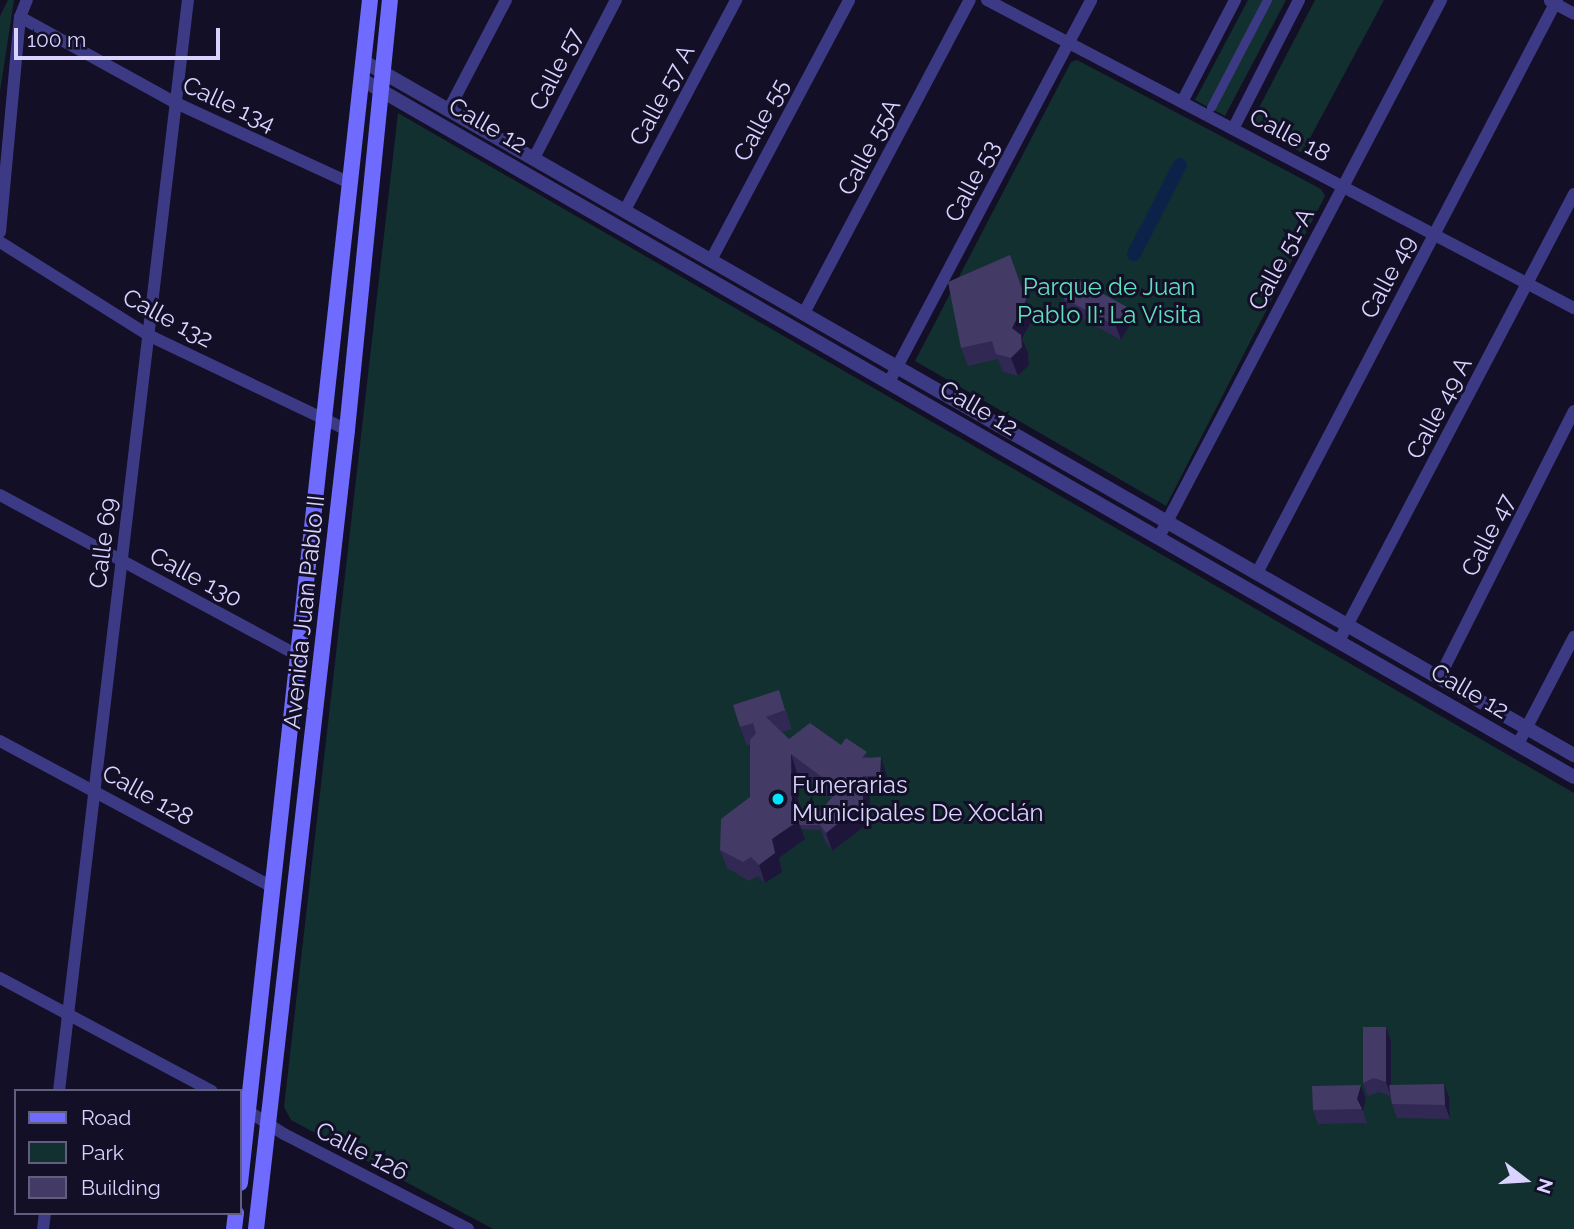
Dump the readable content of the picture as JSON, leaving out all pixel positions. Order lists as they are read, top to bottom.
{
  "streets": {
    "main road": ["Avenida Juan Pablo II"],
    "street": [
      "Calle 57",
      "Calle 57 A",
      "Calle 134",
      "Calle 55",
      "Calle 12",
      "Calle 18",
      "Calle 55A",
      "Calle 53",
      "Calle 51-A",
      "Calle 49",
      "Calle 132",
      "Calle 49 A",
      "Calle 47",
      "Calle 69",
      "Calle 130",
      "Calle 128",
      "Calle 126"
    ]
  },
  "crossings": [
    ["Calle 57", "Calle 12"],
    ["Calle 57 A", "Calle 12"],
    ["Calle 134", "Calle 69"],
    ["Calle 134", "Avenida Juan Pablo II"],
    ["Calle 55", "Calle 12"],
    ["Calle 12", "Calle 55A"],
    ["Calle 12", "Calle 53"],
    ["Calle 12", "Calle 51-A"],
    ["Calle 12", "Calle 49"],
    ["Calle 12", "Calle 49 A"],
    ["Calle 12", "Calle 47"],
    ["Calle 12", "Avenida Juan Pablo II"],
    ["Calle 18", "Calle 53"],
    ["Calle 18", "Calle 51-A"],
    ["Calle 18", "Calle 49"],
    ["Calle 18", "Calle 49 A"],
    ["Calle 132", "Calle 69"],
    ["Calle 132", "Avenida Juan Pablo II"],
    ["Calle 69", "Calle 130"],
    ["Calle 69", "Calle 128"],
    ["Calle 130", "Avenida Juan Pablo II"],
    ["Avenida Juan Pablo II", "Calle 128"],
    ["Avenida Juan Pablo II", "Calle 126"]
  ],
  "parks": ["Parque de Juan Pablo II: La Visita"],
  "places": ["Funerarias Municipales De Xoclán"],
  "legend": ["Road", "Park", "Building"],
  "scale_bar": "100 m",
  "north": "right"
}
